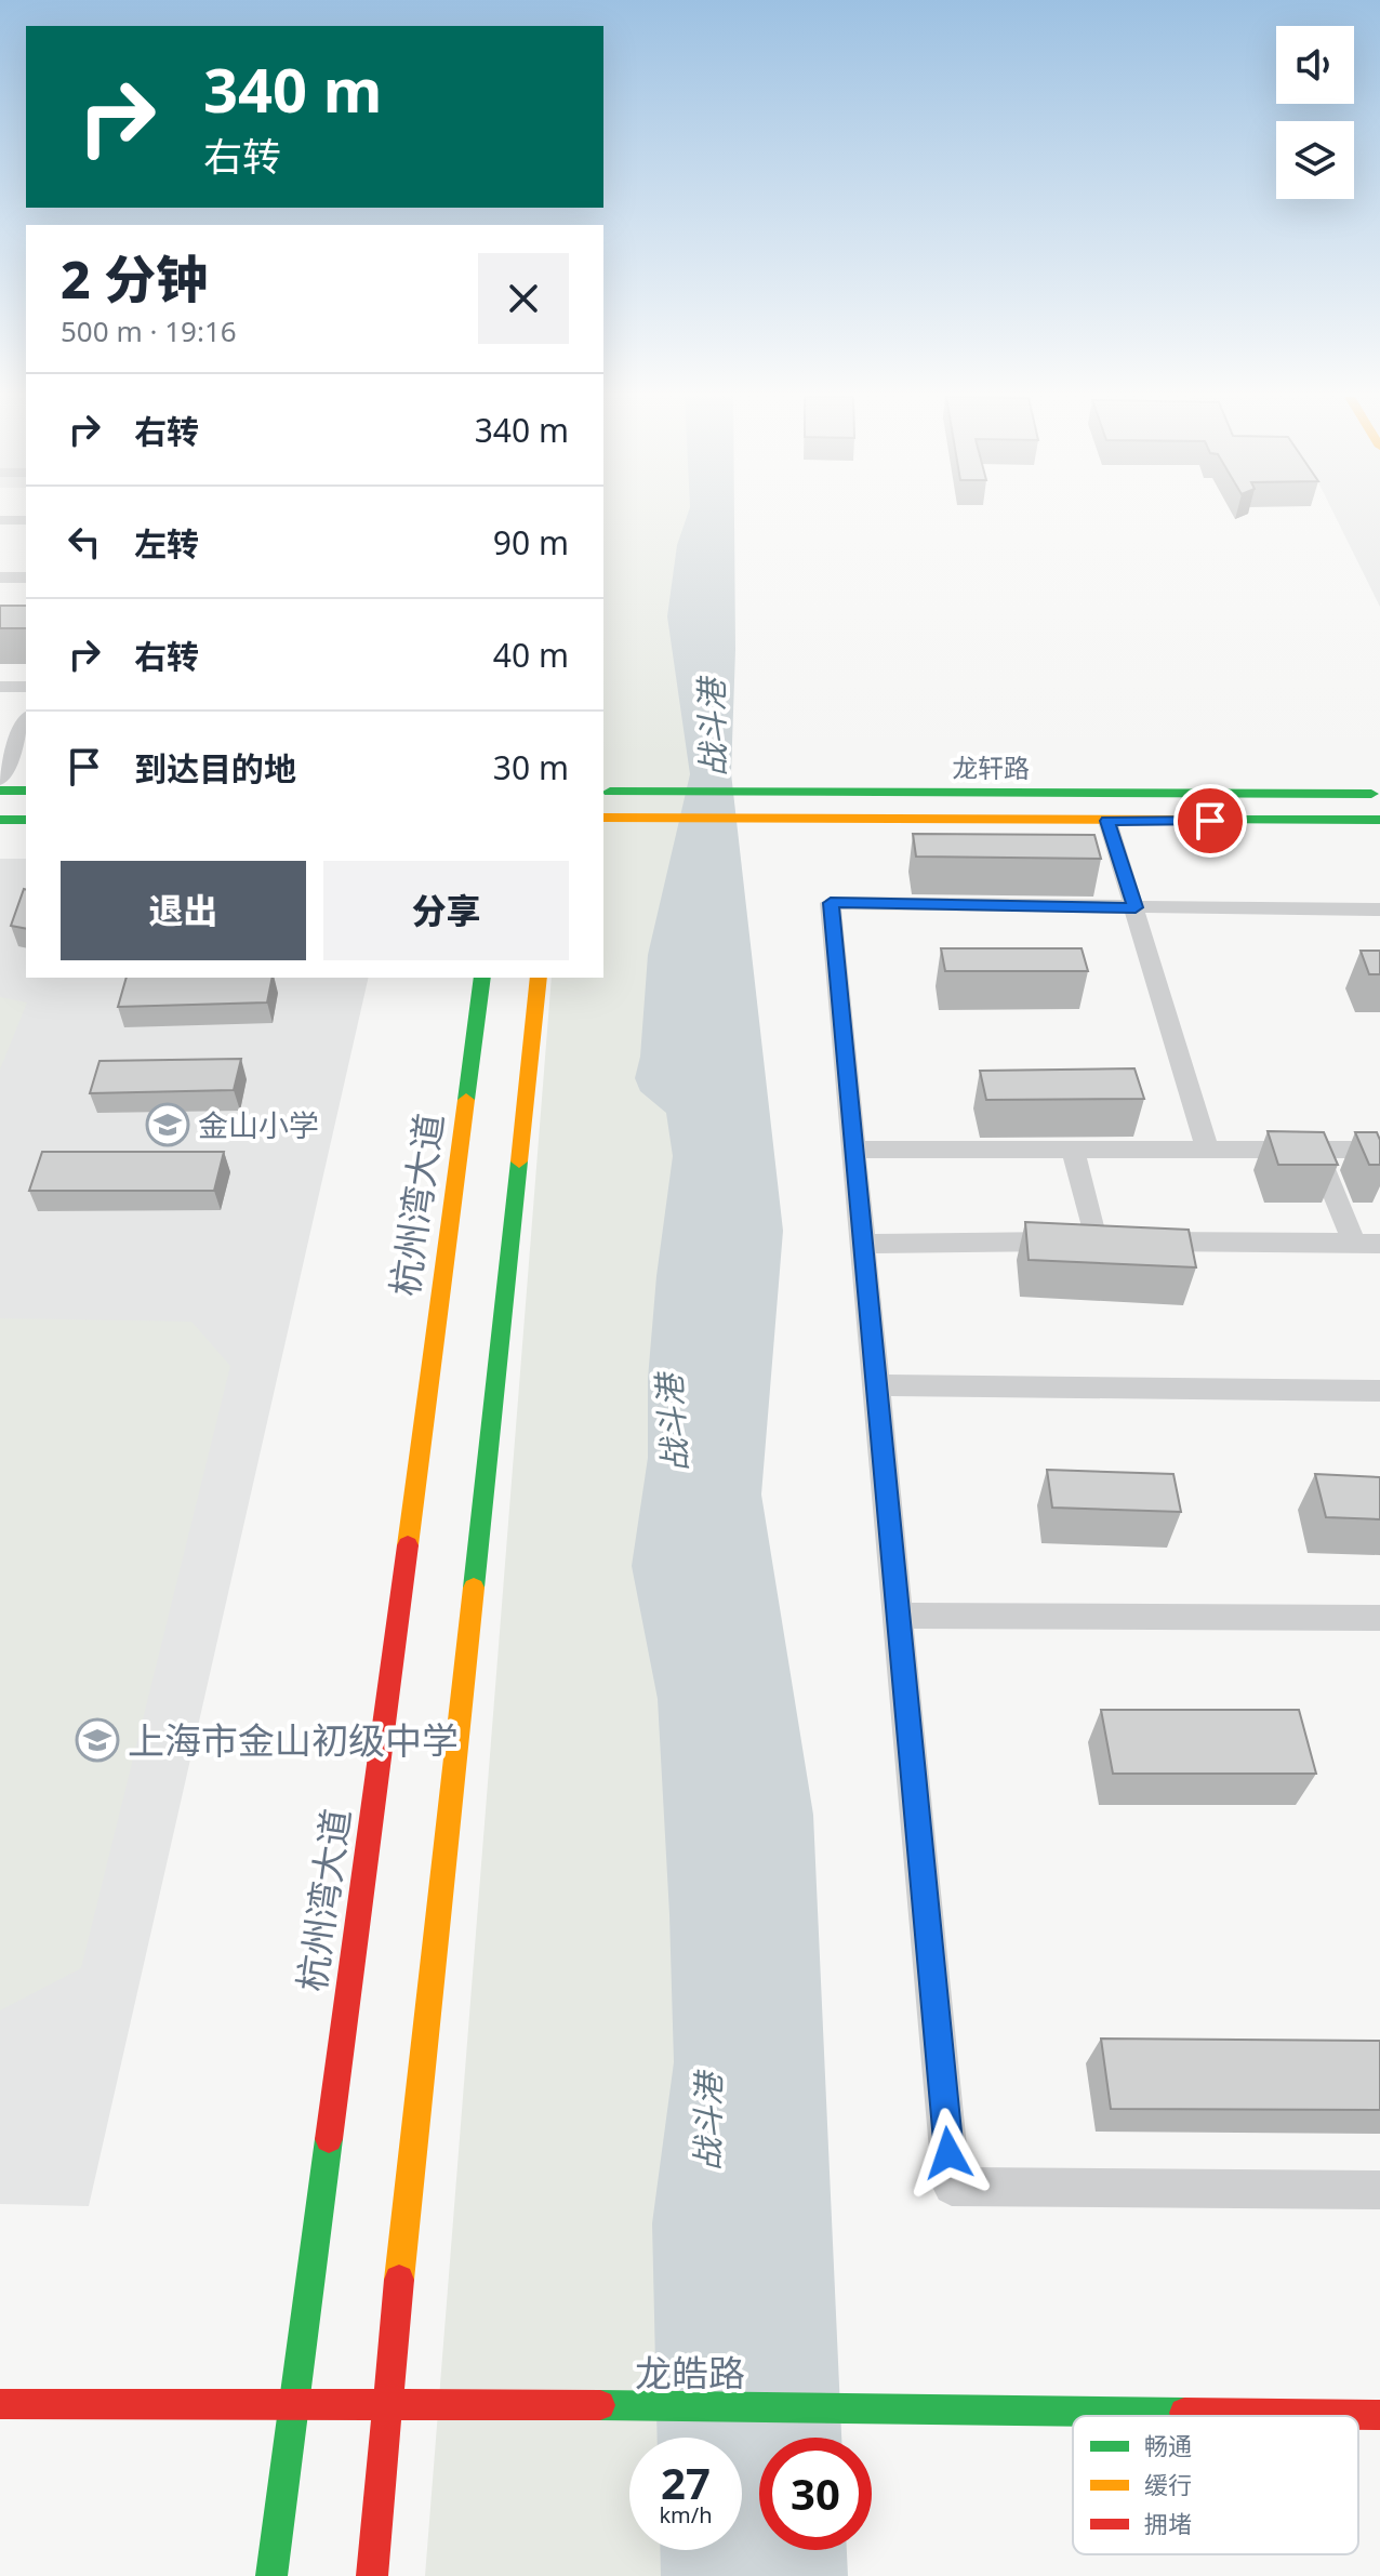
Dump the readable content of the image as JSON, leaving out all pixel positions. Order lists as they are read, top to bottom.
{
  "streets": {
    "street": ["龙轩路", "杭州湾大道", "龙皓路"]
  },
  "crossings": [
    ["杭州湾大道", "龙皓路"]
  ],
  "water": ["战斗港"],
  "places": {
    "school or university": ["金山小学", "上海市金山初级中学"]
  },
  "legend": ["畅通", "缓行", "拥堵"],
  "page": {
    "turn": ["340 m", "右转"],
    "heading": ["2 分钟", "500 m · 19:16"],
    "list": [
      {
        "name": "右转",
        "value": "340 m"
      },
      {
        "name": "左转",
        "value": "90 m"
      },
      {
        "name": "右转",
        "value": "40 m"
      },
      {
        "name": "到达目的地",
        "value": "30 m"
      }
    ],
    "buttons": ["退出", "分享"],
    "speed": "27 km/h",
    "limit": "30"
  }
}
